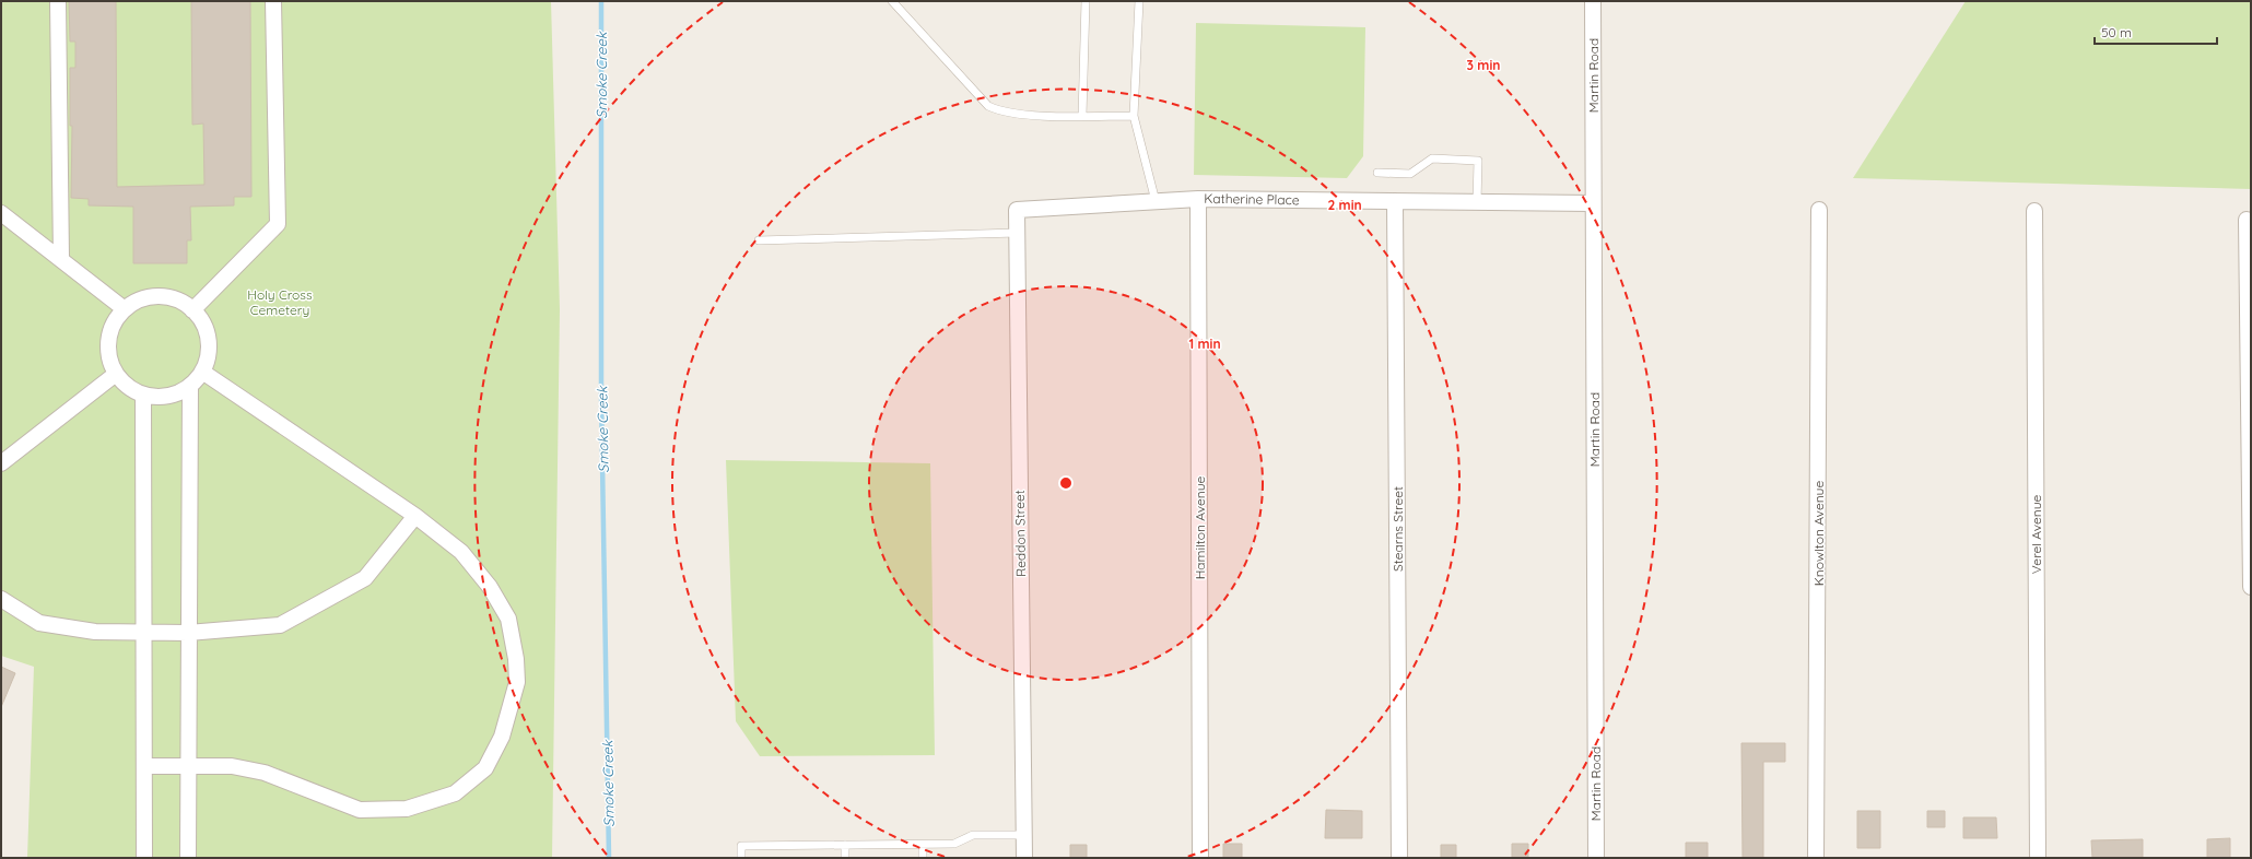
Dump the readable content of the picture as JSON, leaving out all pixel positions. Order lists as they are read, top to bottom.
{
  "streets": {
    "street": [
      "Martin Road",
      "Katherine Place",
      "Hamilton Avenue",
      "Stearns Street",
      "Reddon Street",
      "Knowlton Avenue",
      "Verel Avenue"
    ]
  },
  "crossings": [
    ["Martin Road", "Katherine Place"],
    ["Katherine Place", "Hamilton Avenue"],
    ["Katherine Place", "Stearns Street"],
    ["Katherine Place", "Reddon Street"]
  ],
  "water": ["Smoke Creek"],
  "parks": ["Holy Cross Cemetery"],
  "scale_bar": "50 m",
  "rings": ["3 min", "2 min", "1 min"]
}
